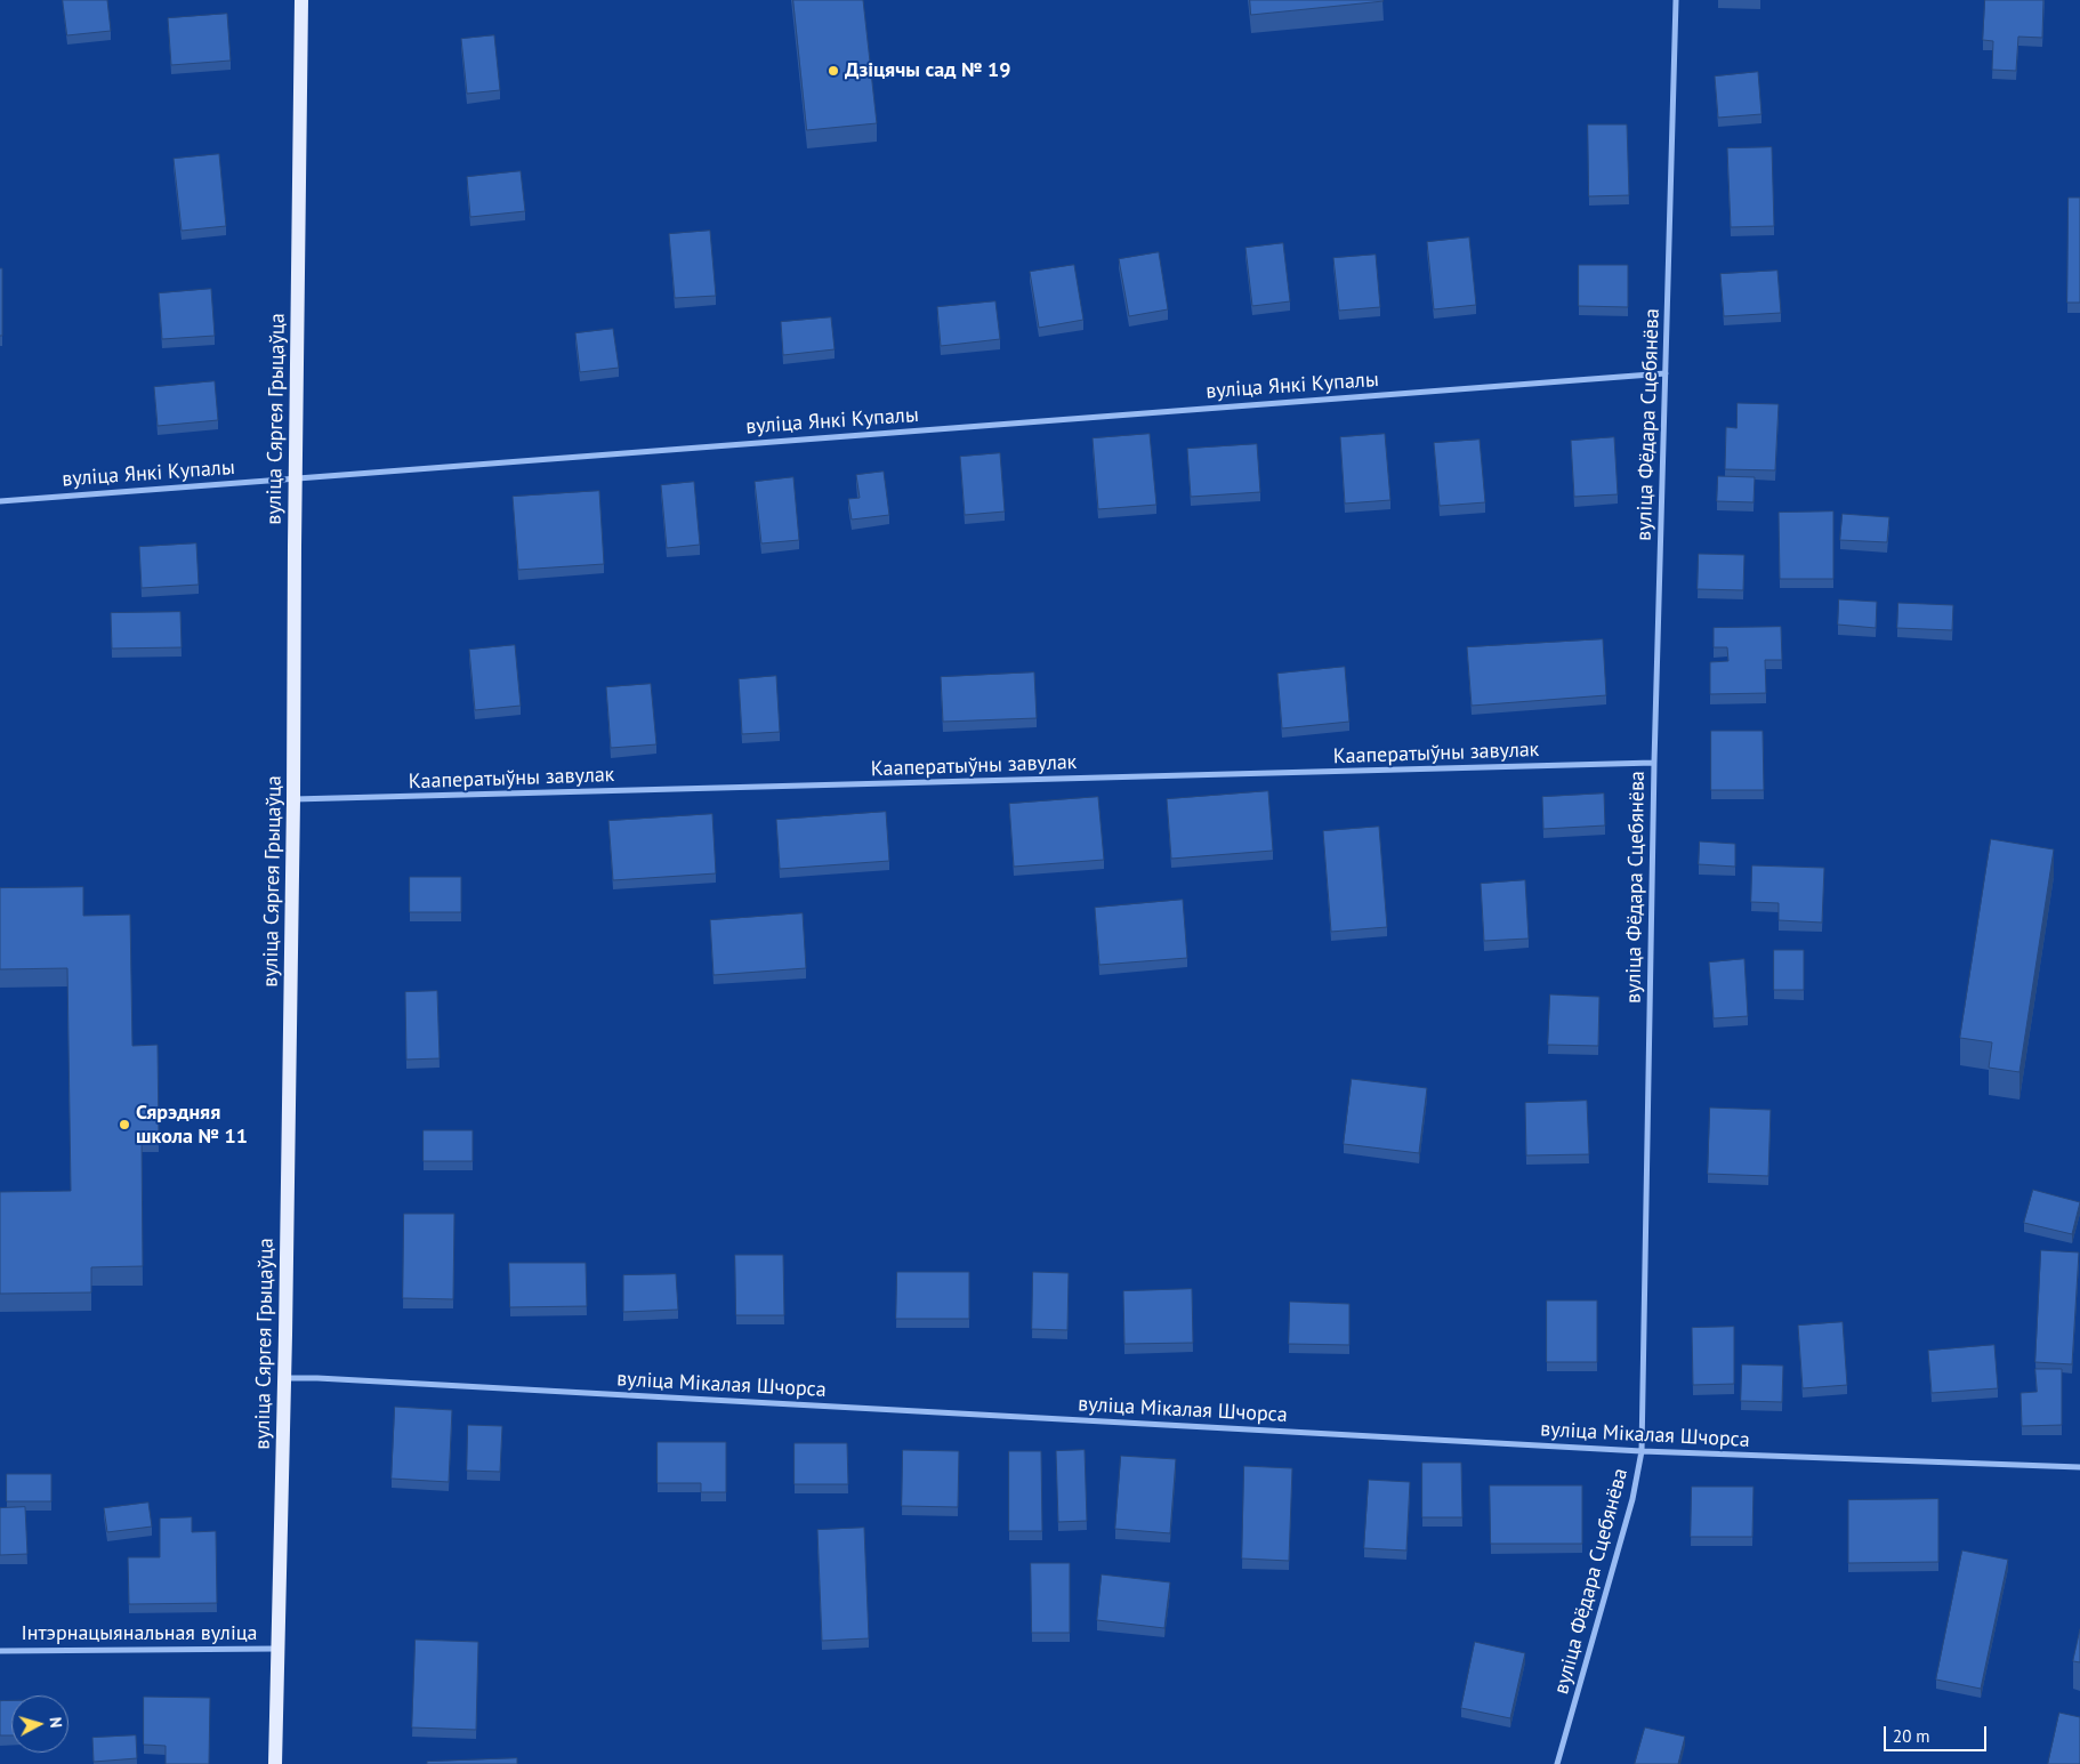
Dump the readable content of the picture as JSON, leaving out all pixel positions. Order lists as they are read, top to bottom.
{
  "streets": {
    "main road": ["вуліца Сяргея Грыцаўца"],
    "street": [
      "вуліца Янкі Купалы",
      "вуліца Фёдара Сцебянёва",
      "Кааператыўны завулак",
      "вуліца Мікалая Шчорса",
      "Інтэрнацыянальная вуліца"
    ]
  },
  "crossings": [
    ["вуліца Янкі Купалы", "вуліца Сяргея Грыцаўца"],
    ["вуліца Янкі Купалы", "вуліца Фёдара Сцебянёва"],
    ["вуліца Сяргея Грыцаўца", "Кааператыўны завулак"],
    ["вуліца Сяргея Грыцаўца", "вуліца Мікалая Шчорса"],
    ["вуліца Сяргея Грыцаўца", "Інтэрнацыянальная вуліца"],
    ["вуліца Фёдара Сцебянёва", "Кааператыўны завулак"],
    ["вуліца Фёдара Сцебянёва", "вуліца Мікалая Шчорса"]
  ],
  "places": ["Дзіцячы сад № 19", "Сярэдняя школа № 11"],
  "scale_bar": "20 m",
  "north": "right"
}
